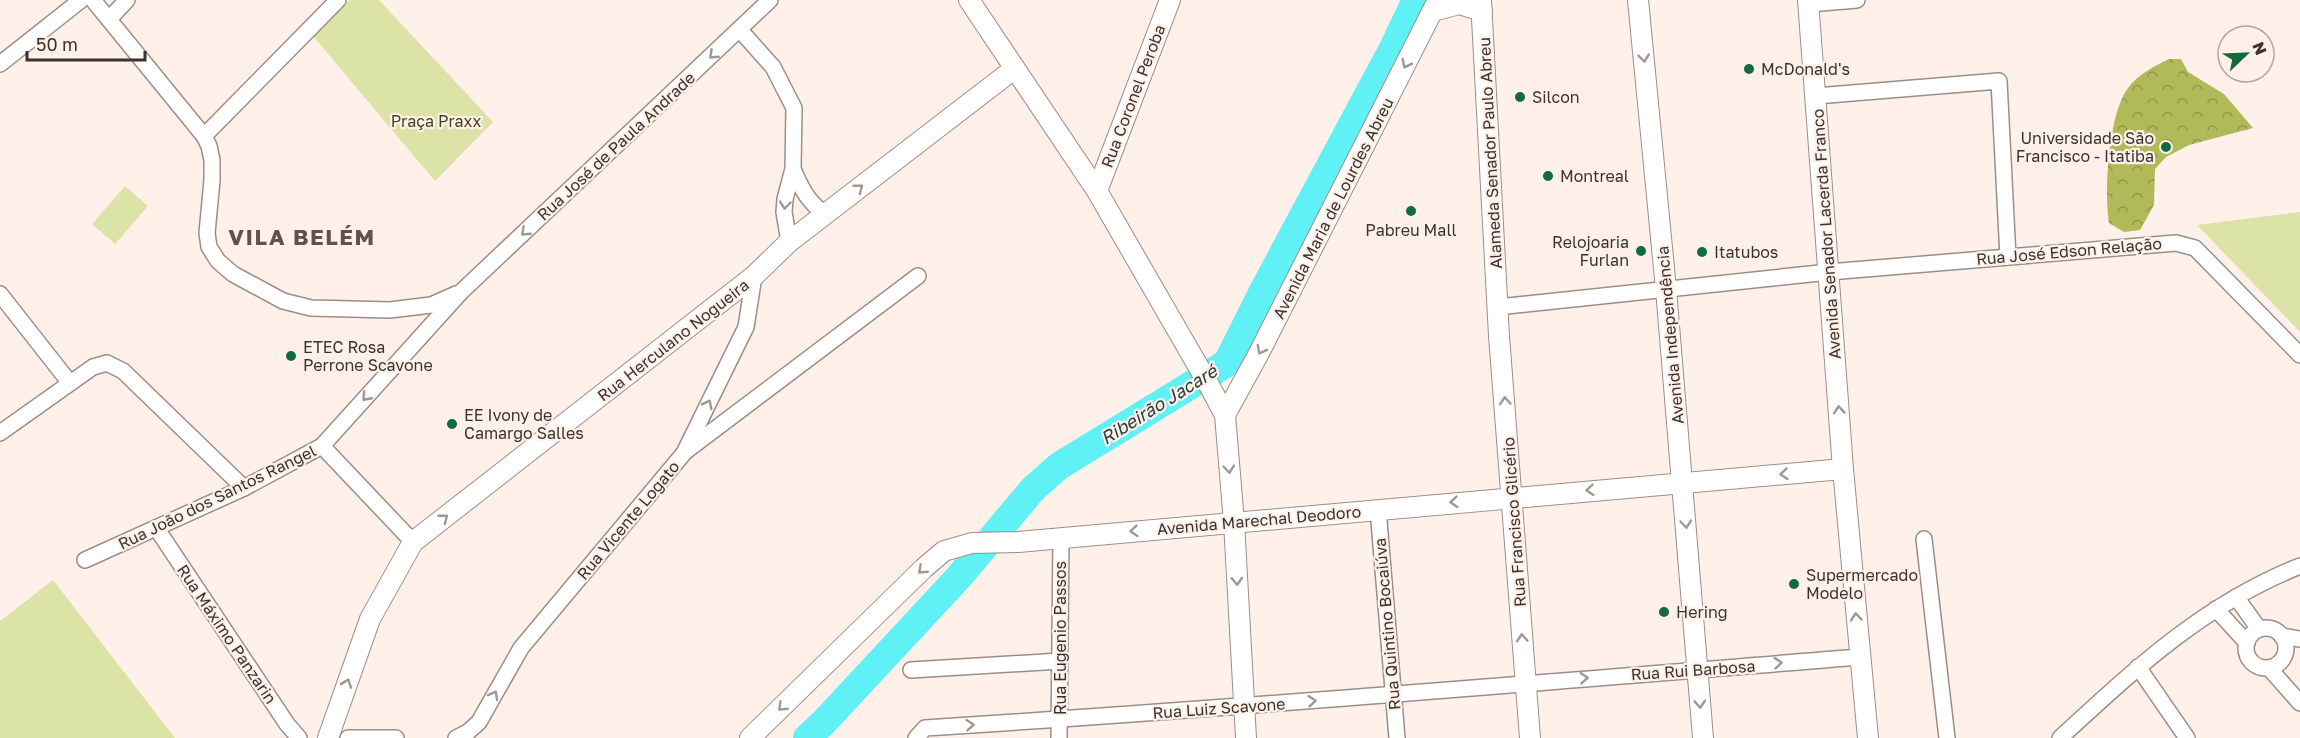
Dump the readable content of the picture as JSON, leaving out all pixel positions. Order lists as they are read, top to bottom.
{
  "streets": {
    "main road": [
      "Rua Coronel Peroba",
      "Alameda Senador Paulo Abreu",
      "Avenida Maria de Lourdes Abreu",
      "Avenida Senador Lacerda Franco",
      "Avenida Independência",
      "Rua Herculano Nogueira",
      "Avenida Marechal Deodoro",
      "Rua Francisco Glicério"
    ],
    "street": [
      "Rua José de Paula Andrade",
      "Rua José Edson Relação",
      "Rua João dos Santos Rangel",
      "Rua Vicente Logato",
      "Rua Quintino Bocaiúva",
      "Rua Máximo Panzarin",
      "Rua Eugenio Passos",
      "Rua Rui Barbosa",
      "Rua Luiz Scavone"
    ]
  },
  "crossings": [
    ["Rua José de Paula Andrade", "Rua João dos Santos Rangel"],
    ["Alameda Senador Paulo Abreu", "Rua José Edson Relação"],
    ["Alameda Senador Paulo Abreu", "Rua Francisco Glicério"],
    ["Avenida Senador Lacerda Franco", "Rua José Edson Relação"],
    ["Avenida Senador Lacerda Franco", "Avenida Marechal Deodoro"],
    ["Avenida Senador Lacerda Franco", "Rua Rui Barbosa"],
    ["Rua José Edson Relação", "Avenida Independência"],
    ["Rua José Edson Relação", "Rua Francisco Glicério"],
    ["Avenida Independência", "Avenida Marechal Deodoro"],
    ["Avenida Independência", "Rua Rui Barbosa"],
    ["Rua Herculano Nogueira", "Rua Vicente Logato"],
    ["Rua João dos Santos Rangel", "Rua Máximo Panzarin"],
    ["Avenida Marechal Deodoro", "Rua Francisco Glicério"],
    ["Avenida Marechal Deodoro", "Rua Quintino Bocaiúva"],
    ["Avenida Marechal Deodoro", "Rua Eugenio Passos"],
    ["Rua Francisco Glicério", "Rua Rui Barbosa"],
    ["Rua Francisco Glicério", "Rua Luiz Scavone"],
    ["Rua Quintino Bocaiúva", "Rua Luiz Scavone"],
    ["Rua Eugenio Passos", "Rua Luiz Scavone"],
    ["Rua Rui Barbosa", "Rua Luiz Scavone"]
  ],
  "one_way": [
    "Rua José de Paula Andrade",
    "Avenida Maria de Lourdes Abreu",
    "Avenida Senador Lacerda Franco",
    "Avenida Independência",
    "Rua Herculano Nogueira",
    "Rua João dos Santos Rangel",
    "Avenida Marechal Deodoro",
    "Rua Francisco Glicério",
    "Rua Rui Barbosa"
  ],
  "districts": ["VILA BELÉM"],
  "water": ["Ribeirão Jacaré"],
  "parks": ["Praça Praxx"],
  "places": [
    "McDonald's",
    "Silcon",
    "Universidade São Francisco - Itatiba",
    "Montreal",
    "Pabreu Mall",
    "Relojoaria Furlan",
    "Itatubos",
    "ETEC Rosa Perrone Scavone",
    "EE Ivony de Camargo Salles",
    "Supermercado Modelo",
    "Hering"
  ],
  "scale_bar": "50 m",
  "north": "top right"
}
